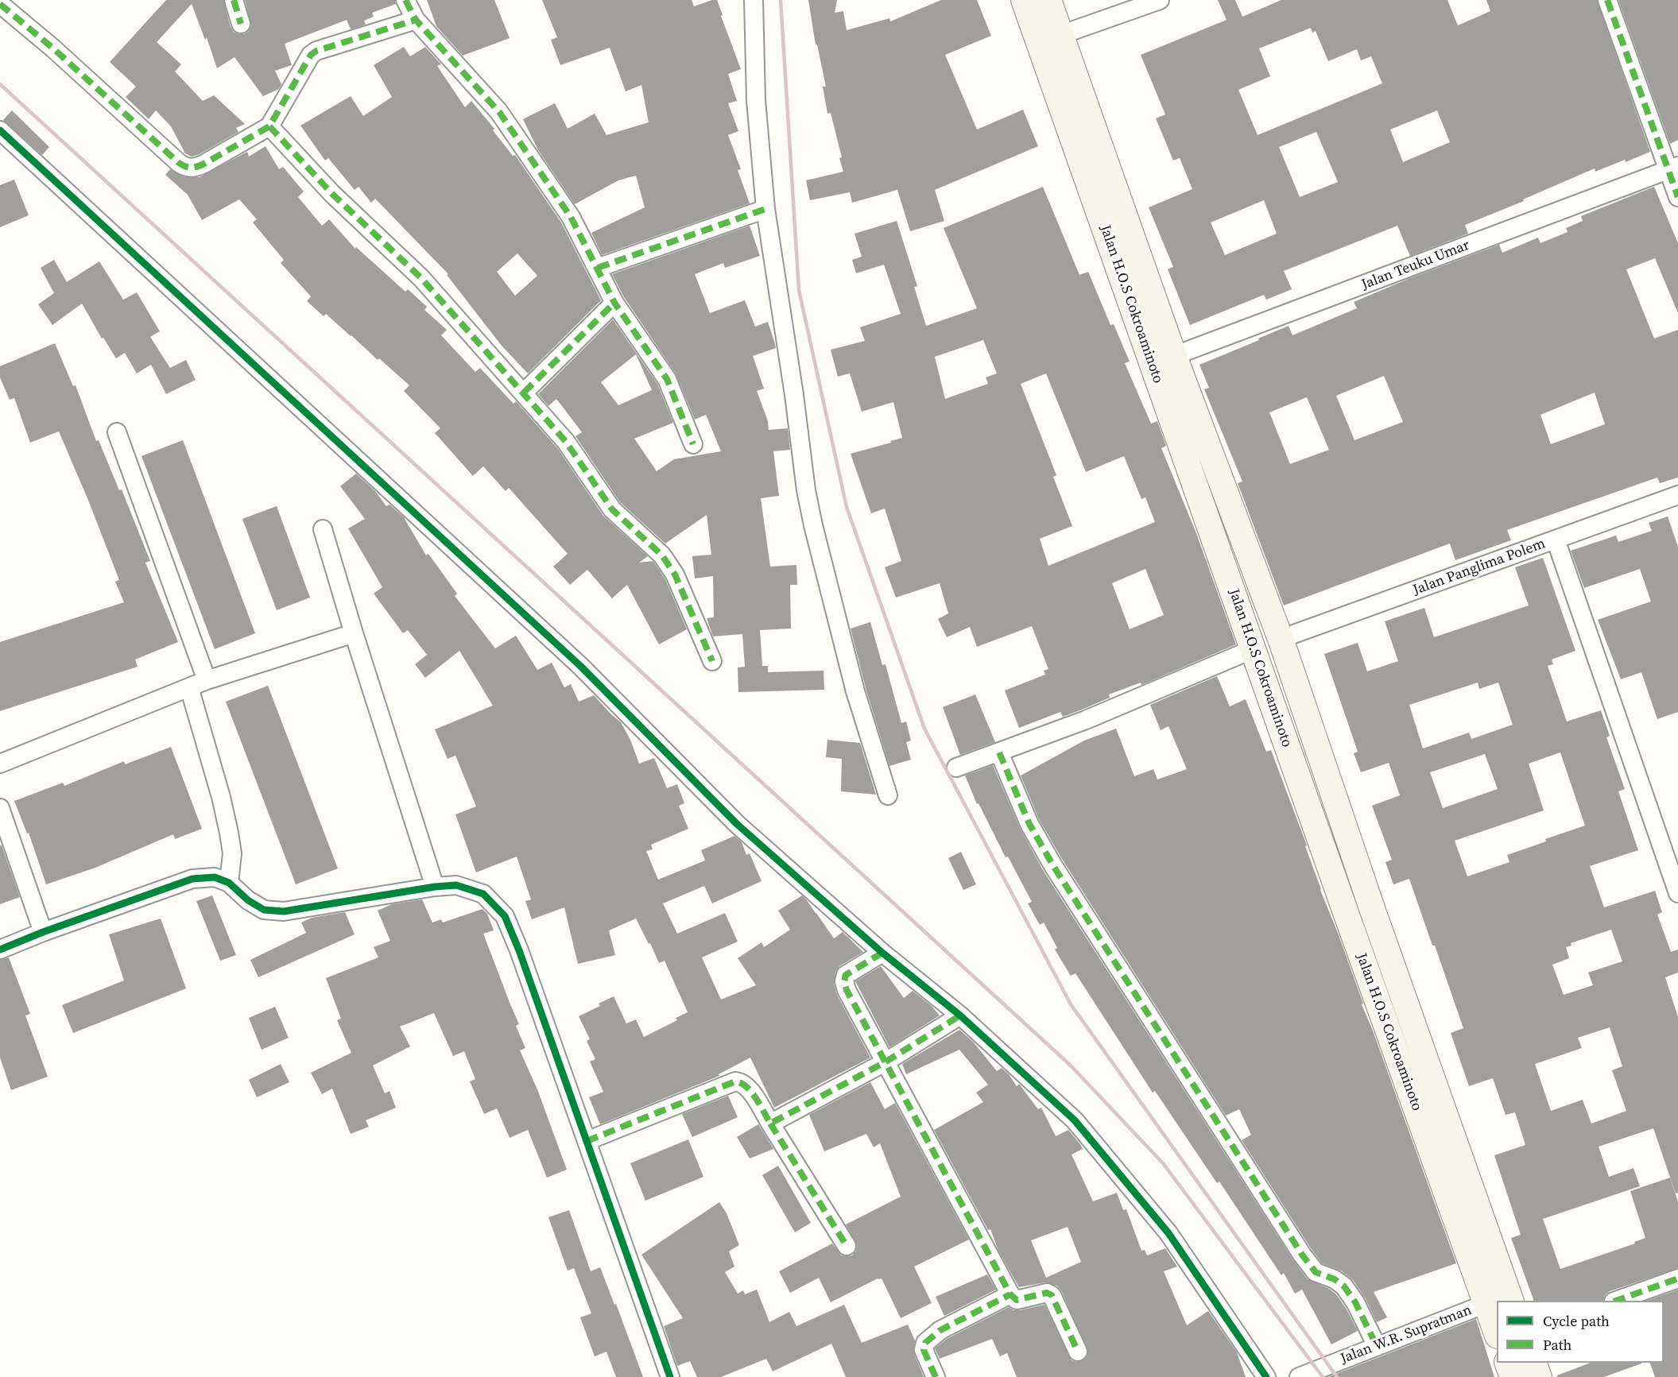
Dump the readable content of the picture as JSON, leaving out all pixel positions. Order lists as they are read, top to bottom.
{
  "streets": {
    "main road": ["Jalan H.O.S Cokroaminoto"],
    "street": ["Jalan Teuku Umar", "Jalan Panglima Polem", "Jalan W.R. Supratman"]
  },
  "crossings": [
    ["Jalan Teuku Umar", "Jalan H.O.S Cokroaminoto"],
    ["Jalan H.O.S Cokroaminoto", "Jalan Panglima Polem"]
  ],
  "legend": ["Cycle path", "Path"]
}
